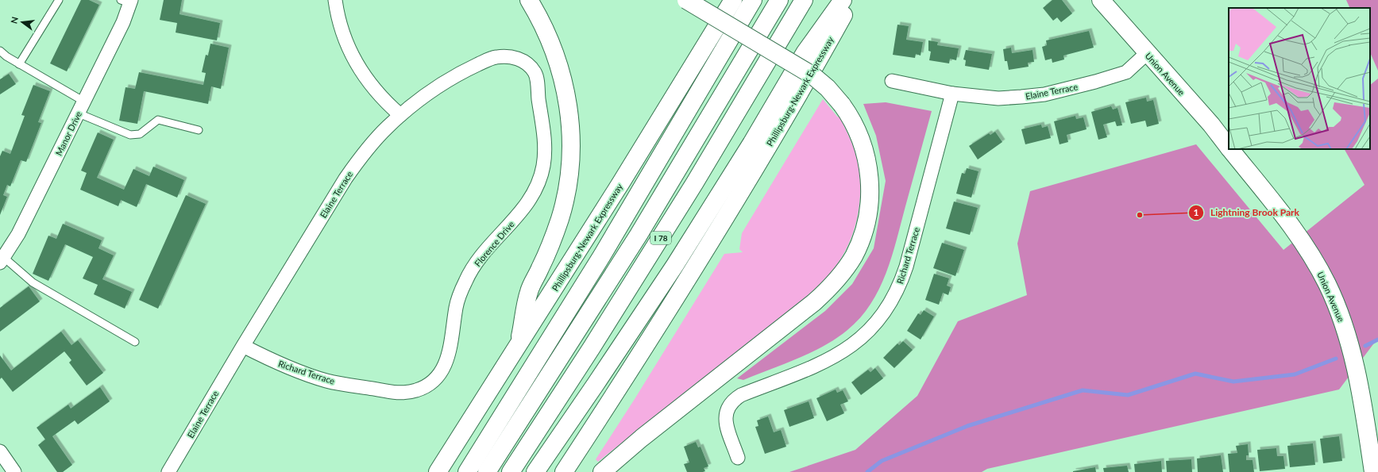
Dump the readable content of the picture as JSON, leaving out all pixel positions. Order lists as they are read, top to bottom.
{
  "streets": {
    "main road": ["Union Avenue", "Phillipsburg-Newark Expressway", "I 78"],
    "street": [
      "Elaine Terrace",
      "Manor Drive",
      "Florence Drive",
      "Richard Terrace"
    ]
  },
  "crossings": [
    ["Union Avenue", "Elaine Terrace"],
    ["Elaine Terrace", "Florence Drive"],
    ["Elaine Terrace", "Richard Terrace"],
    ["Florence Drive", "Richard Terrace"]
  ],
  "places": ["Lightning Brook Park"],
  "north": "left"
}
